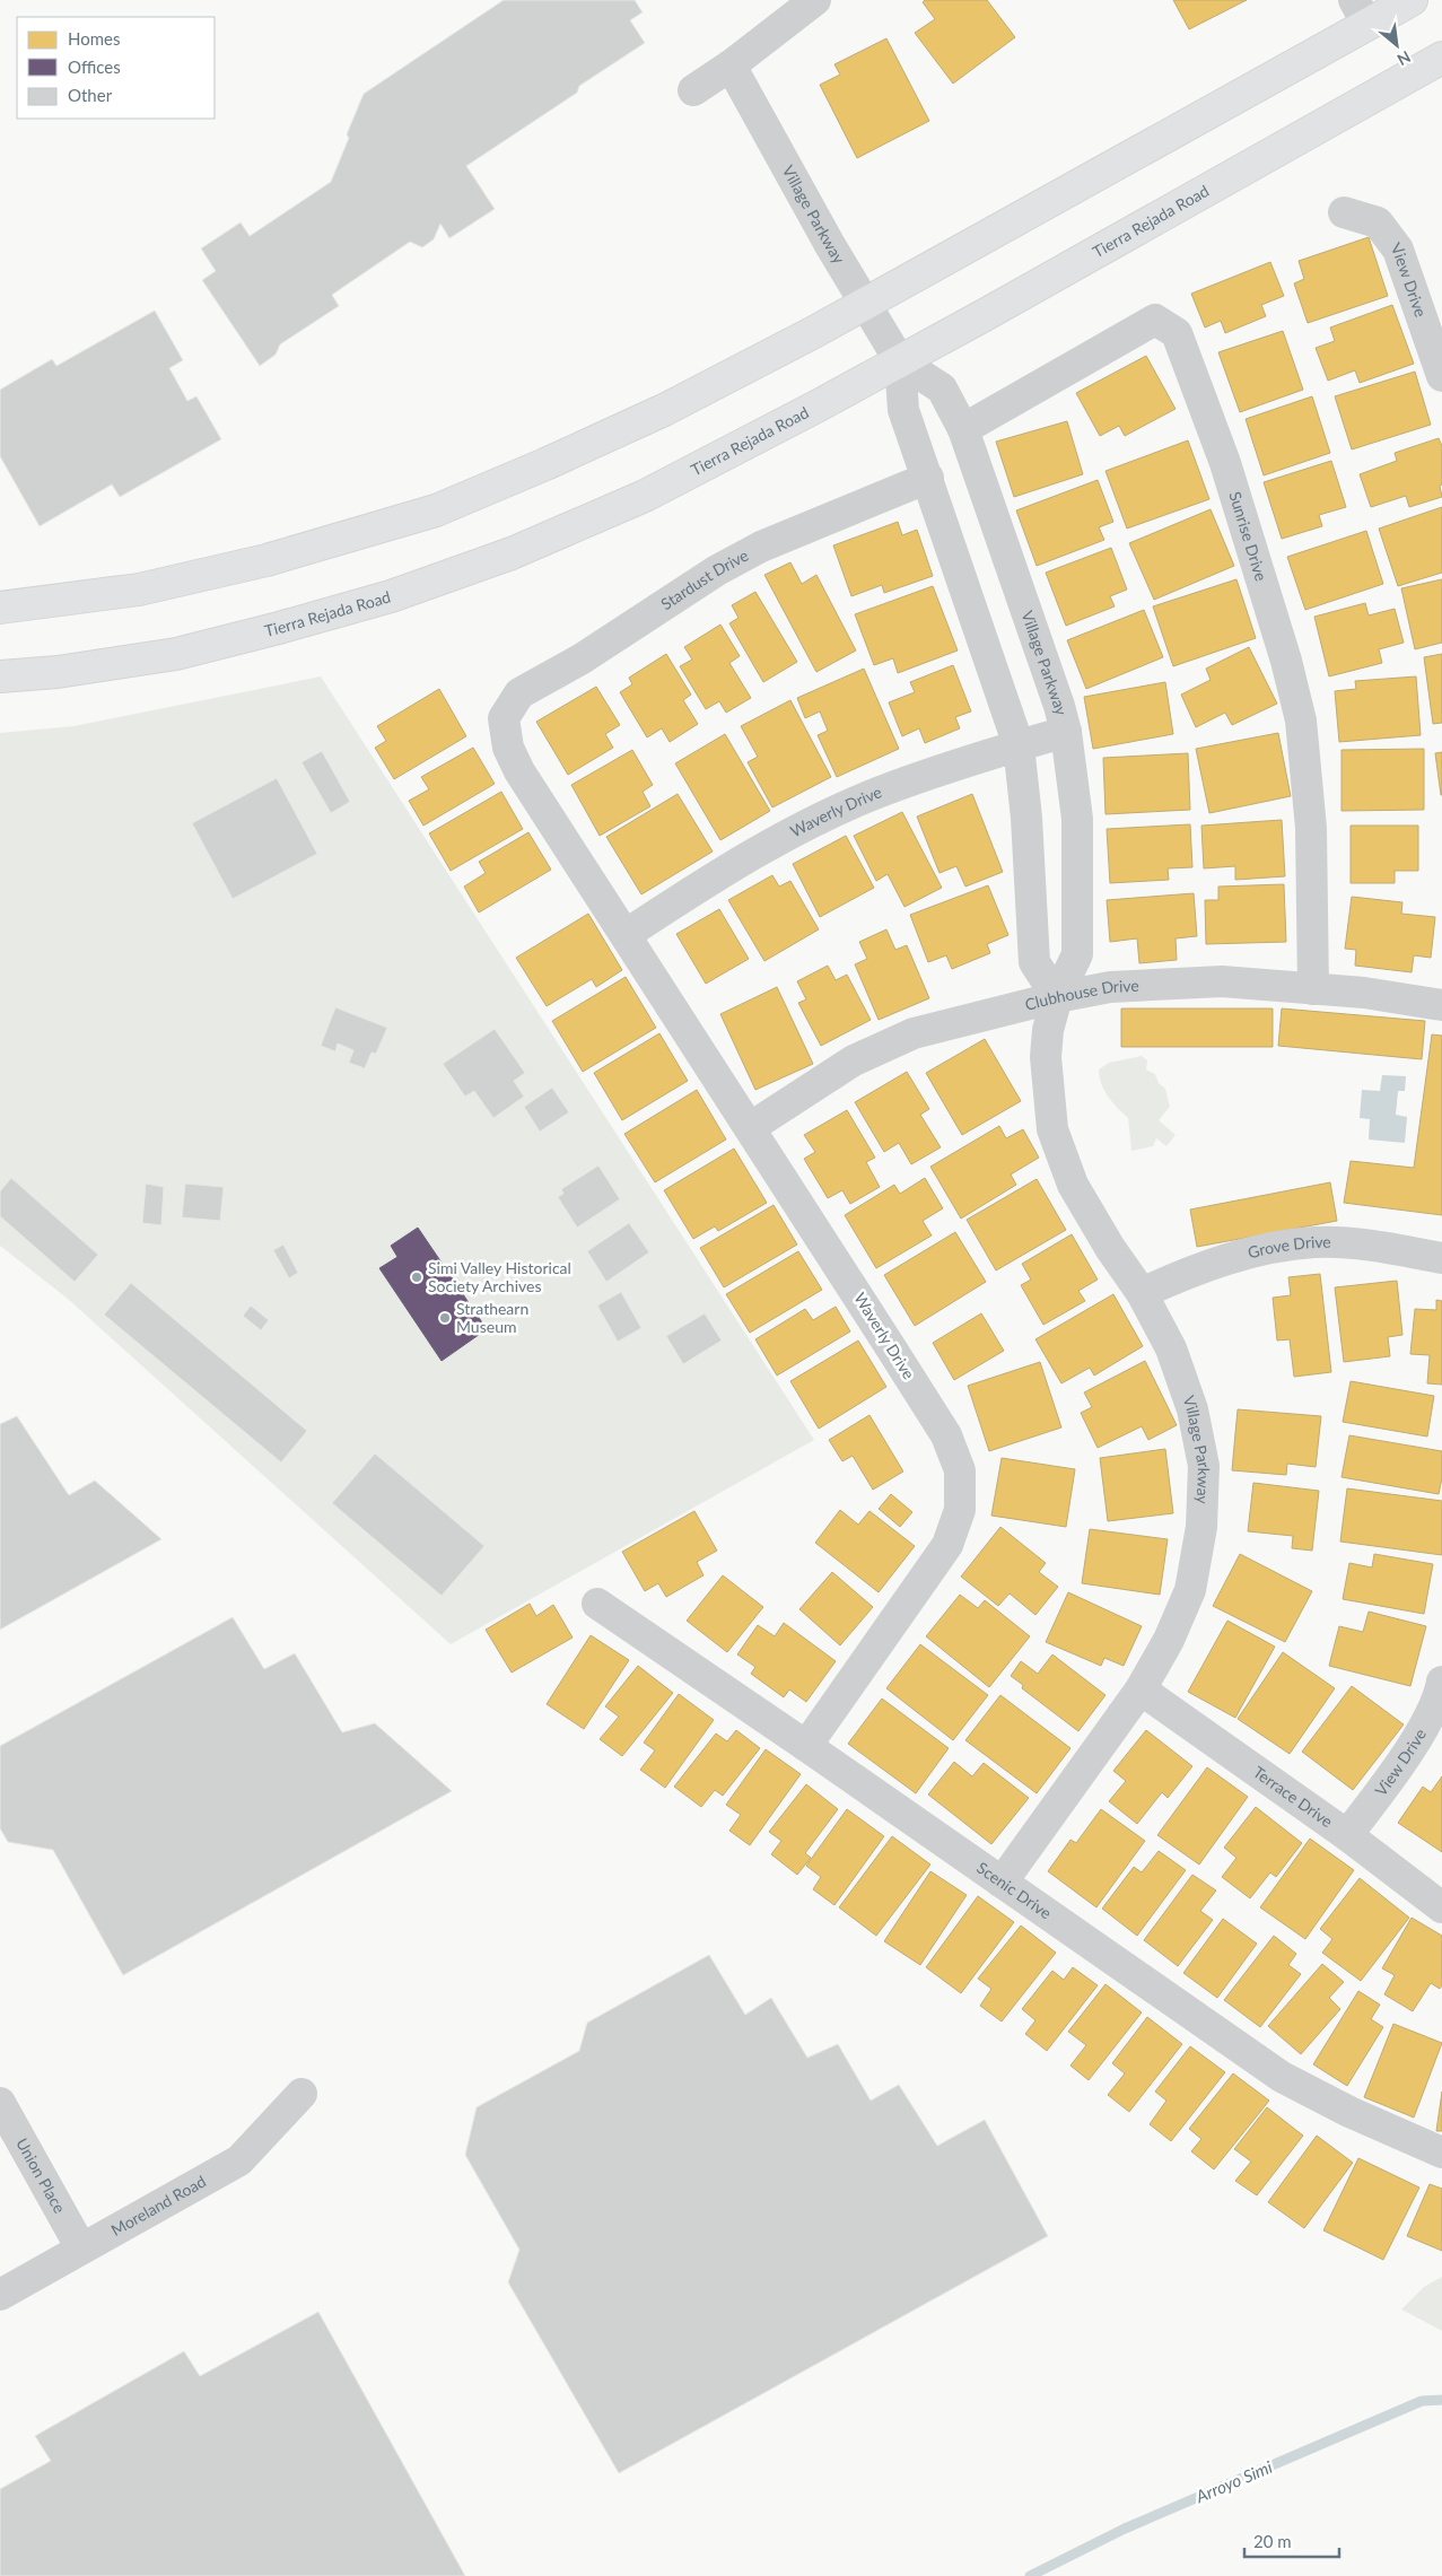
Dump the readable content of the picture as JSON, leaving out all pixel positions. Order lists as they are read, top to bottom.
{
  "streets": {
    "main road": ["Tierra Rejada Road"],
    "street": [
      "Village Parkway",
      "View Drive",
      "Sunrise Drive",
      "Stardust Drive",
      "Waverly Drive",
      "Clubhouse Drive",
      "Grove Drive",
      "Terrace Drive",
      "Scenic Drive",
      "Union Place",
      "Moreland Road"
    ]
  },
  "crossings": [
    ["Village Parkway", "Tierra Rejada Road"],
    ["Village Parkway", "Sunrise Drive"],
    ["Village Parkway", "Stardust Drive"],
    ["Village Parkway", "Waverly Drive"],
    ["Village Parkway", "Clubhouse Drive"],
    ["Village Parkway", "Grove Drive"],
    ["Village Parkway", "Terrace Drive"],
    ["Village Parkway", "Scenic Drive"],
    ["View Drive", "Terrace Drive"],
    ["Sunrise Drive", "Clubhouse Drive"],
    ["Stardust Drive", "Waverly Drive"],
    ["Waverly Drive", "Clubhouse Drive"],
    ["Waverly Drive", "Scenic Drive"],
    ["Union Place", "Moreland Road"]
  ],
  "water": ["Arroyo Simi"],
  "places": ["Simi Valley Historical Society Archives", "Strathearn Museum"],
  "legend": ["Homes", "Offices", "Other"],
  "scale_bar": "20 m",
  "north": "bottom right"
}
